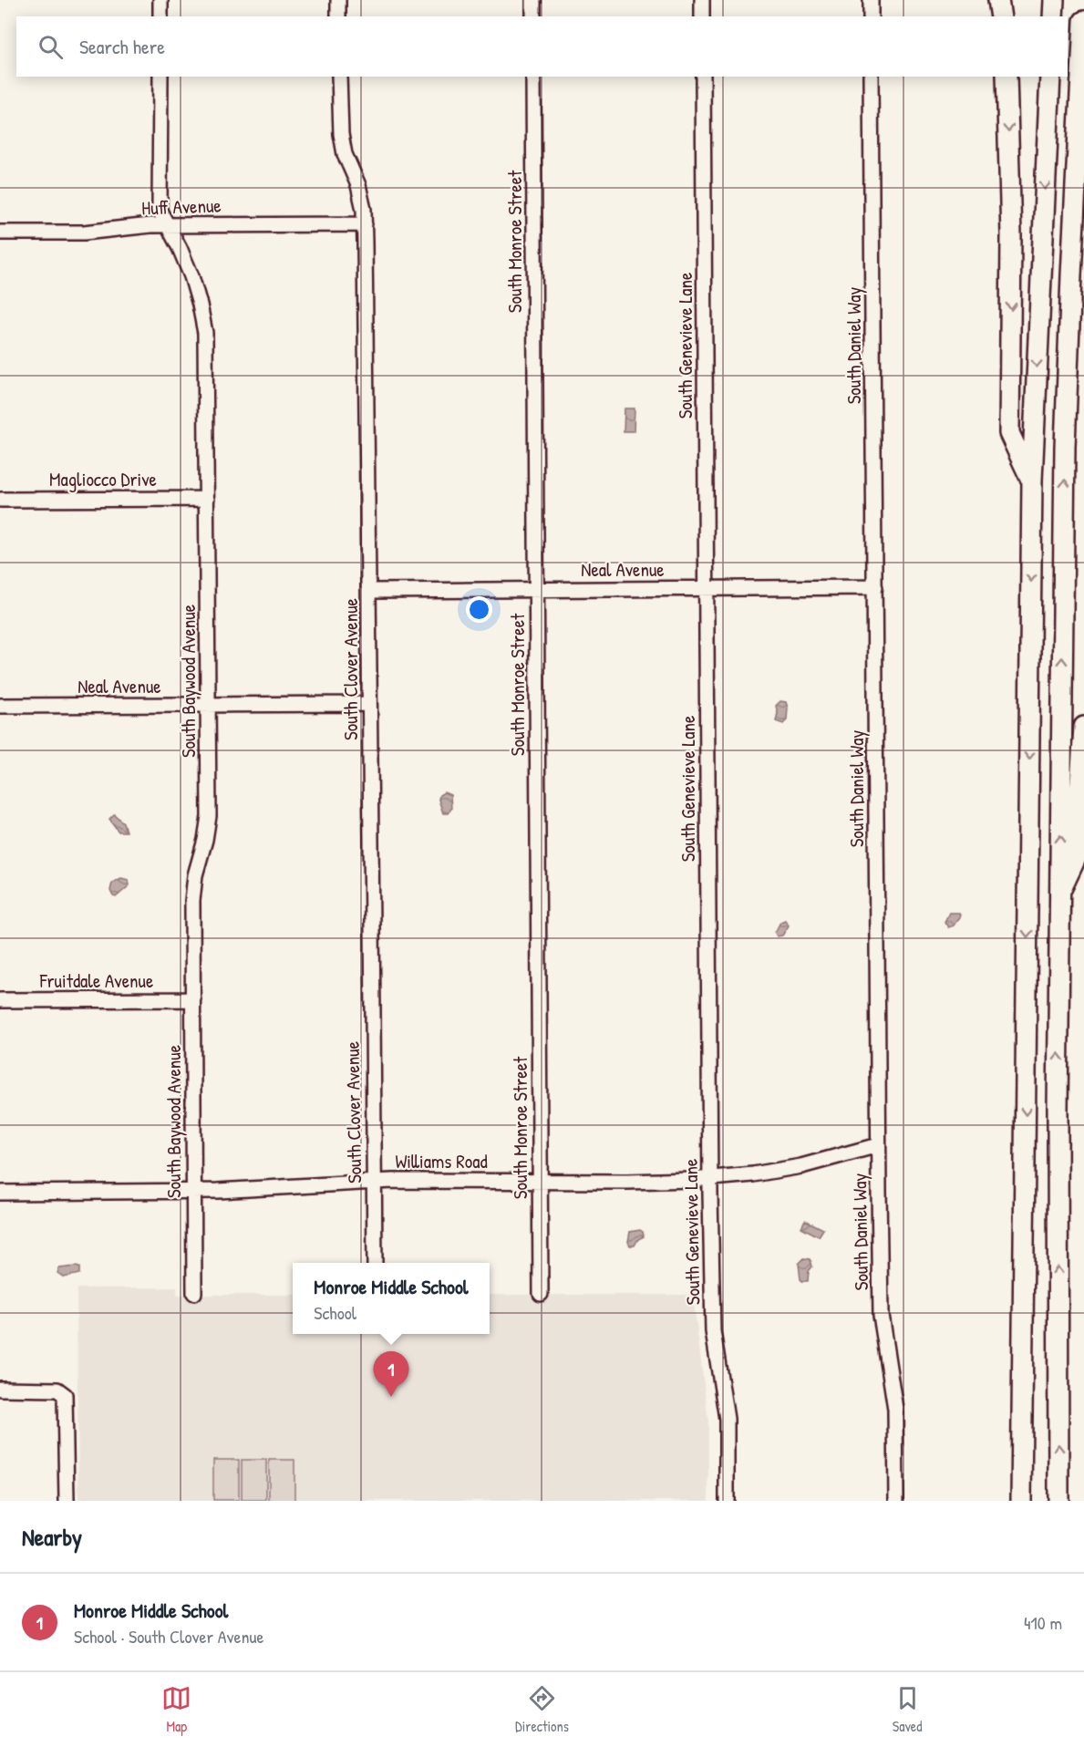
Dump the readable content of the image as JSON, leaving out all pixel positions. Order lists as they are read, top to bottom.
{
  "streets": {
    "street": [
      "Huff Avenue",
      "South Monroe Street",
      "South Genevieve Lane",
      "South Daniel Way",
      "Magliocco Drive",
      "Neal Avenue",
      "South Clover Avenue",
      "South Baywood Avenue",
      "Fruitdale Avenue",
      "Williams Road"
    ]
  },
  "crossings": [
    ["Huff Avenue", "South Clover Avenue"],
    ["Huff Avenue", "South Baywood Avenue"],
    ["South Monroe Street", "Neal Avenue"],
    ["South Monroe Street", "Williams Road"],
    ["South Genevieve Lane", "Neal Avenue"],
    ["South Genevieve Lane", "Williams Road"],
    ["South Daniel Way", "Neal Avenue"],
    ["South Daniel Way", "Williams Road"],
    ["Magliocco Drive", "South Baywood Avenue"],
    ["Neal Avenue", "South Clover Avenue"],
    ["Neal Avenue", "South Baywood Avenue"],
    ["South Clover Avenue", "Williams Road"],
    ["South Baywood Avenue", "Fruitdale Avenue"],
    ["South Baywood Avenue", "Williams Road"]
  ],
  "page": {
    "search": "Search here",
    "popup": ["Monroe Middle School", "School"],
    "pins": "1",
    "heading": "Nearby",
    "list": [
      {
        "mark": "1",
        "name": "Monroe Middle School",
        "note": "School · South Clover Avenue",
        "value": "410 m"
      }
    ],
    "nav": ["Map", "Directions", "Saved"]
  }
}
